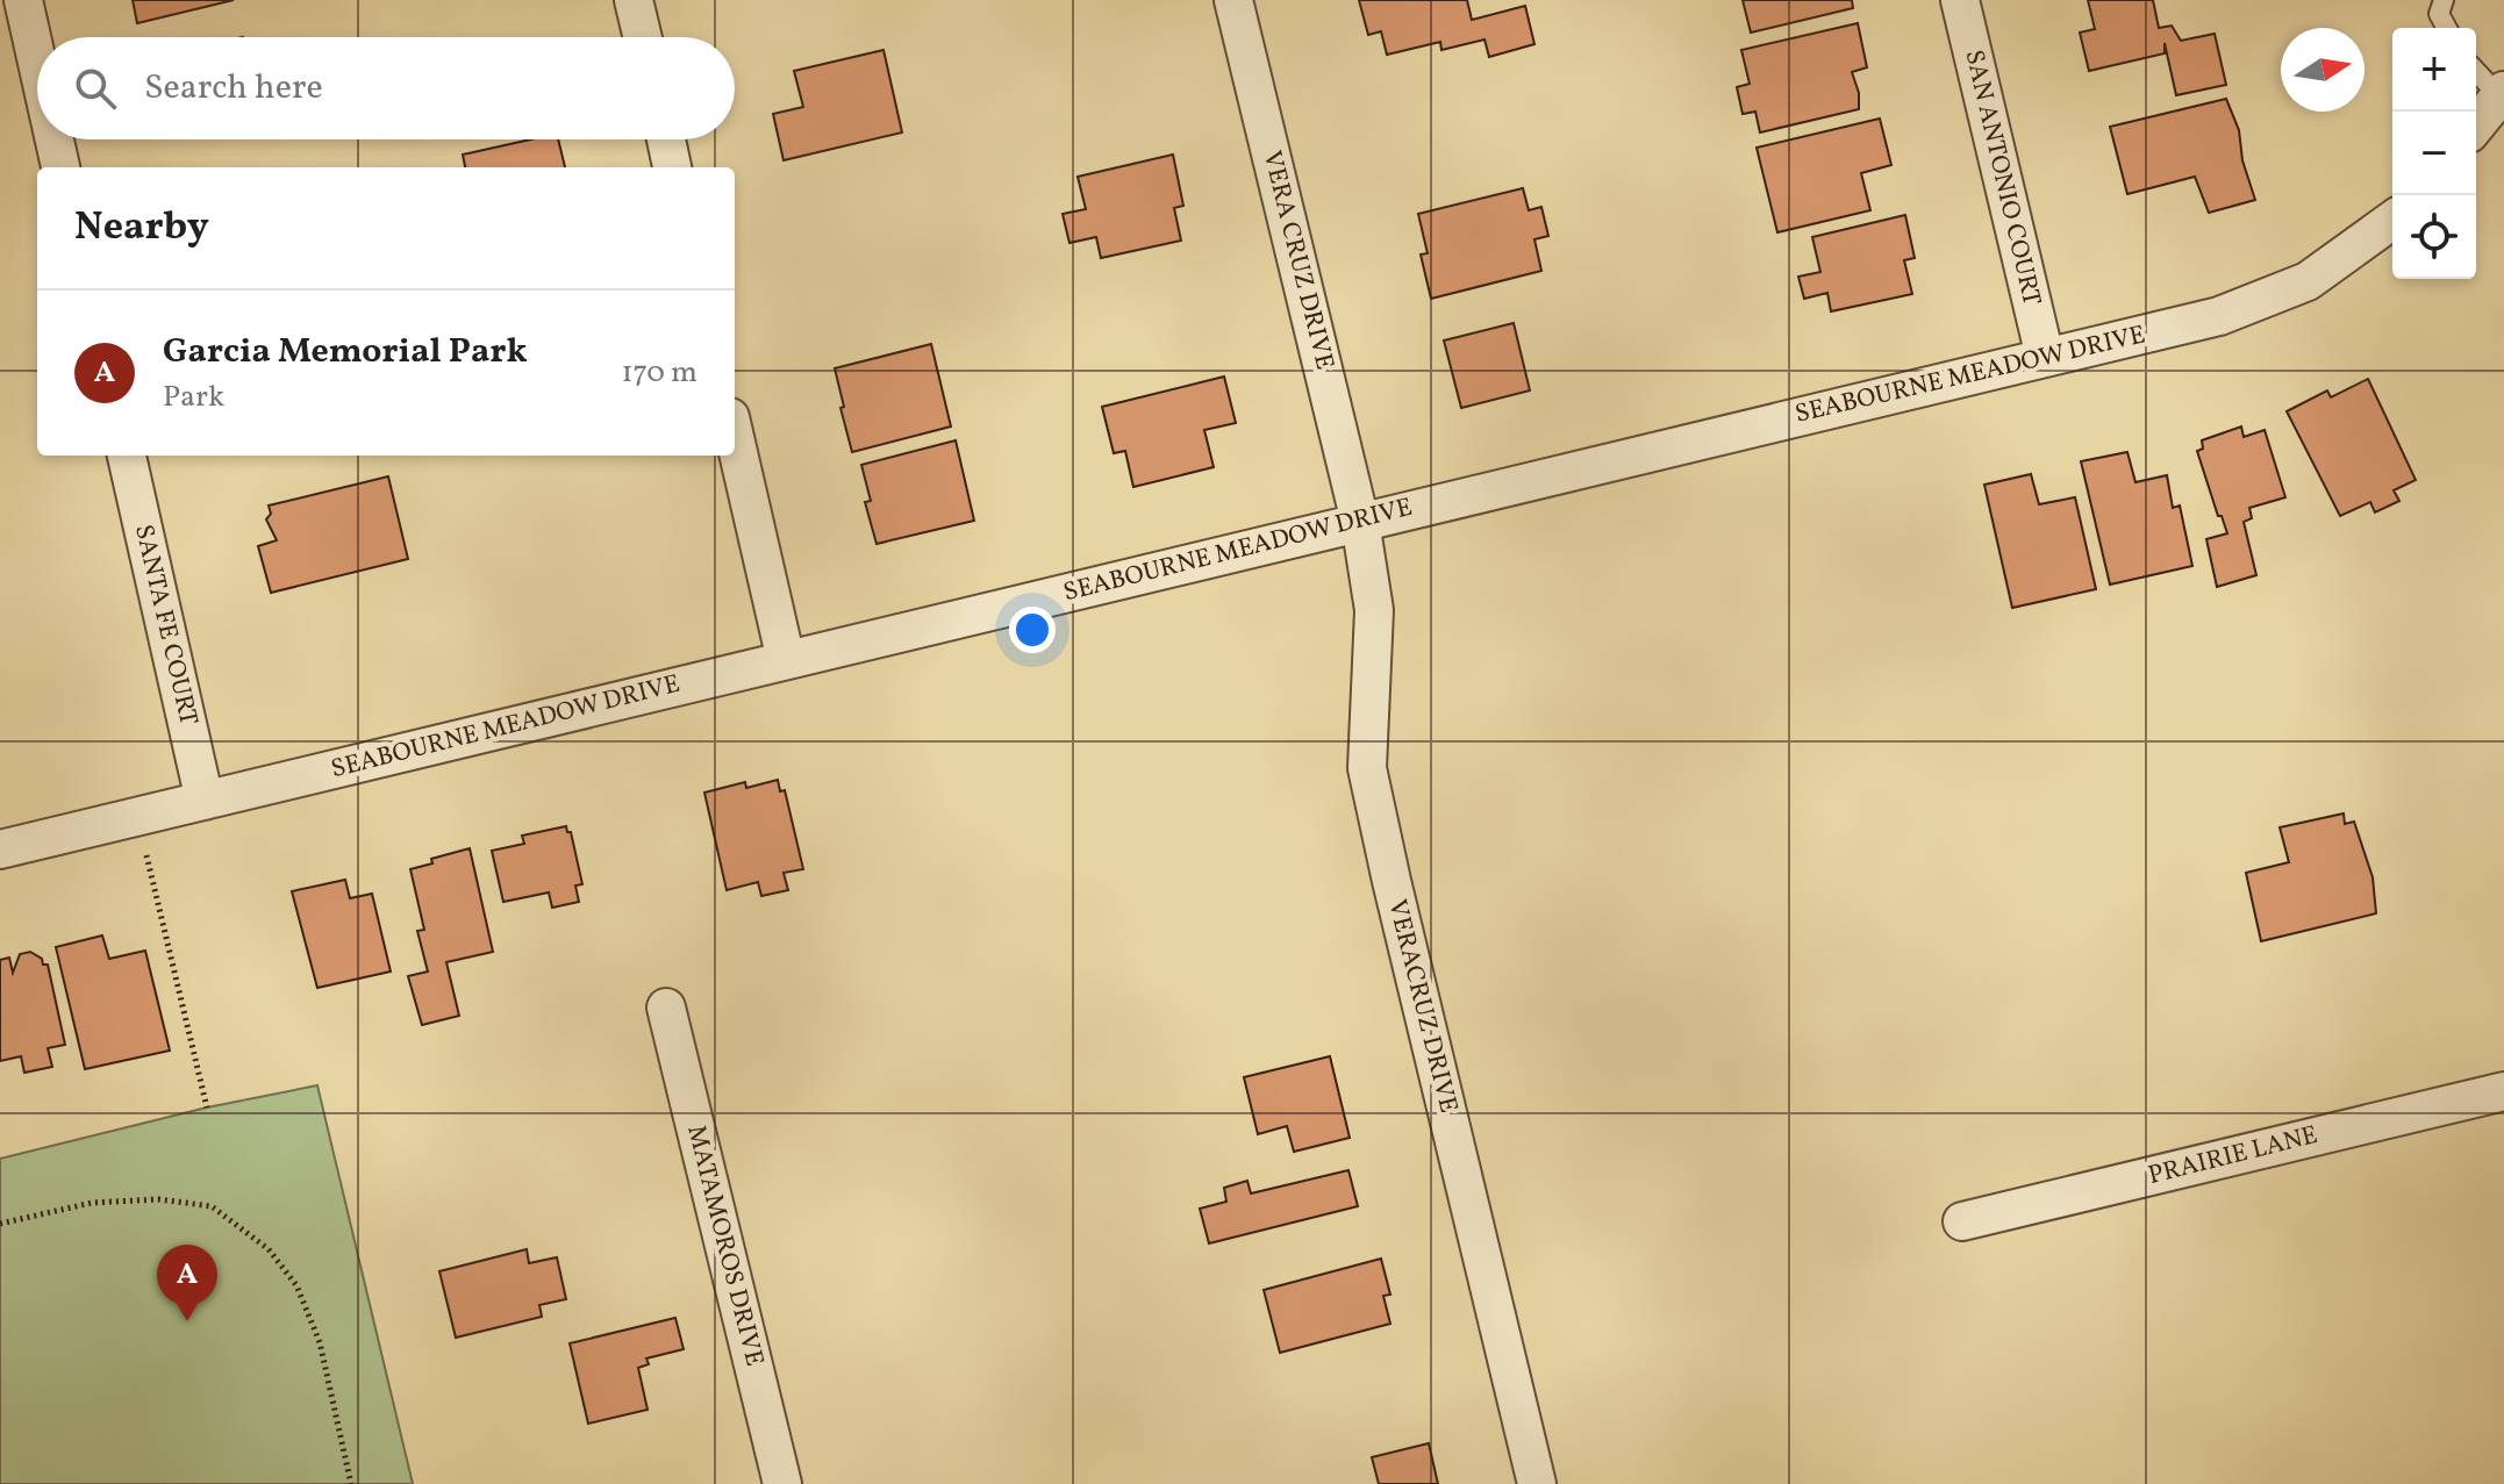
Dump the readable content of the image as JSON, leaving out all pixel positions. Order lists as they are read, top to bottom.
{
  "streets": {
    "street": [
      "SAN ANTONIO COURT",
      "VERA CRUZ DRIVE",
      "SEABOURNE MEADOW DRIVE",
      "SANTA FE COURT",
      "VERACRUZ DRIVE",
      "PRAIRIE LANE",
      "MATAMOROS DRIVE"
    ]
  },
  "crossings": [
    ["SAN ANTONIO COURT", "SEABOURNE MEADOW DRIVE"],
    ["VERA CRUZ DRIVE", "SEABOURNE MEADOW DRIVE"],
    ["VERA CRUZ DRIVE", "VERACRUZ DRIVE"],
    ["SEABOURNE MEADOW DRIVE", "SANTA FE COURT"],
    ["SEABOURNE MEADOW DRIVE", "VERACRUZ DRIVE"]
  ],
  "north": "right",
  "page": {
    "map_buttons": ["+", "−"],
    "search": "Search here",
    "heading": "Nearby",
    "list": [
      {
        "mark": "A",
        "name": "Garcia Memorial Park",
        "note": "Park",
        "value": "170 m"
      }
    ],
    "pins": "A"
  }
}
